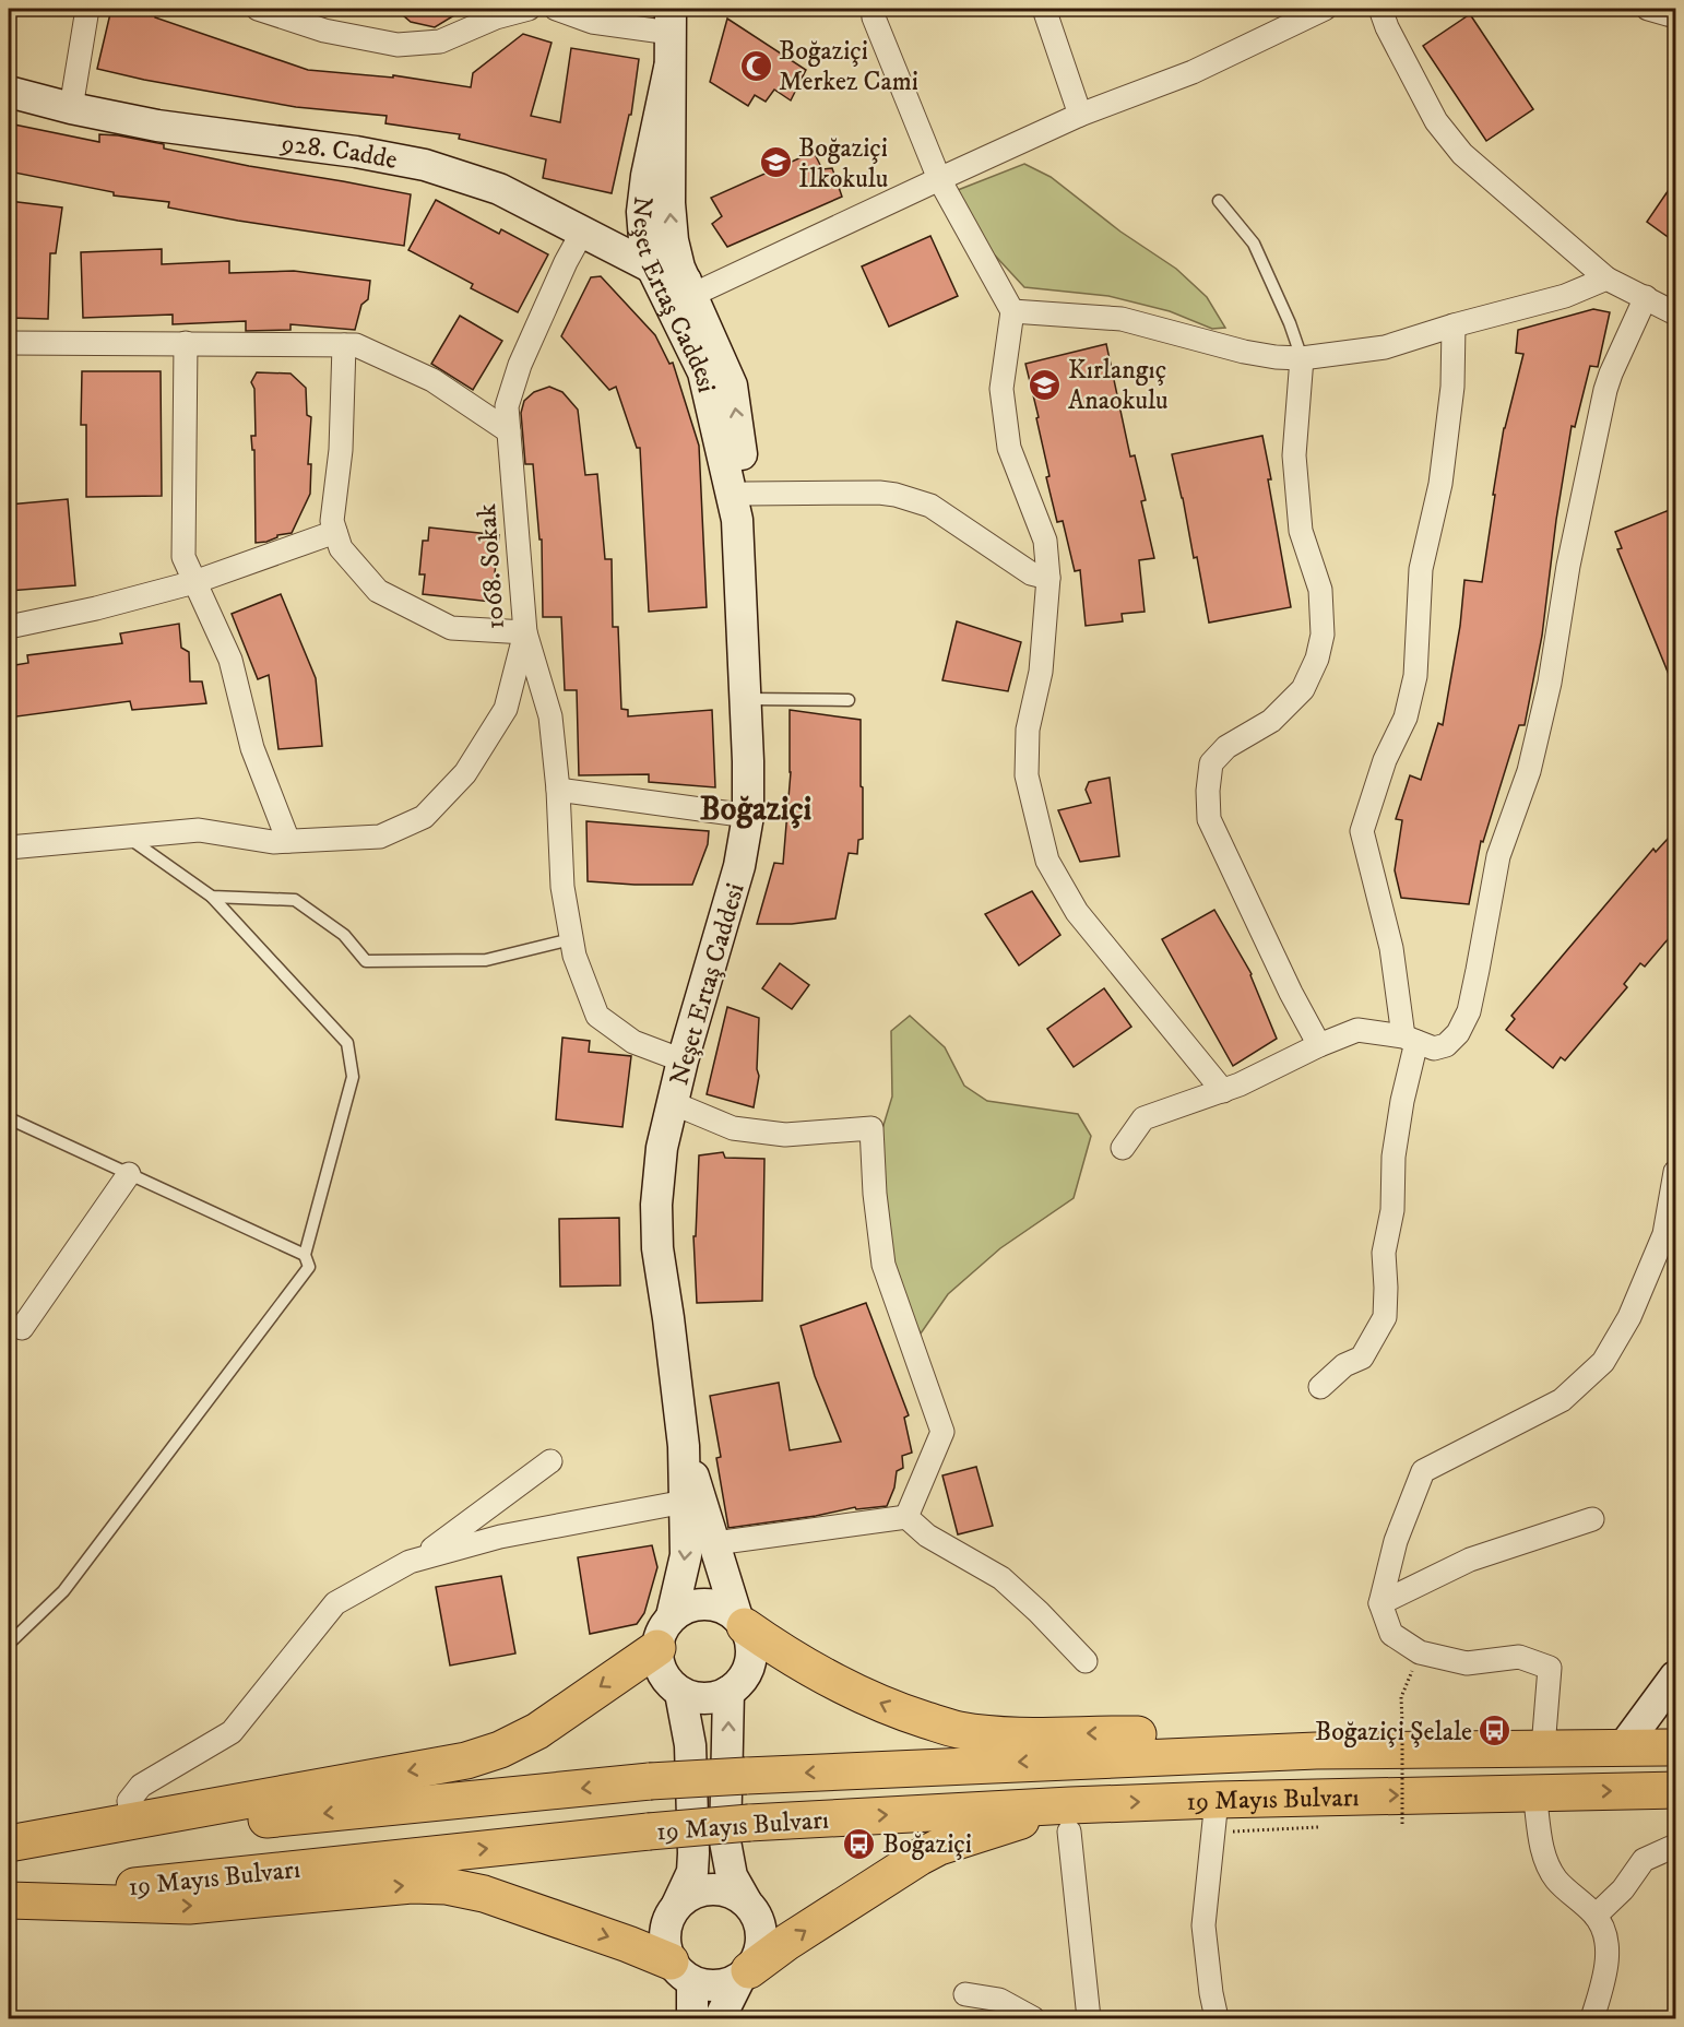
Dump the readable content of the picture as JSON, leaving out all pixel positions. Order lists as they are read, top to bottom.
{
  "streets": {
    "highway": ["19 Mayıs Bulvarı"],
    "main road": ["928. Cadde", "Neşet Ertaş Caddesi"],
    "street": ["1068. Sokak"]
  },
  "crossings": [
    ["928. Cadde", "Neşet Ertaş Caddesi"],
    ["928. Cadde", "1068. Sokak"]
  ],
  "districts": ["Boğaziçi"],
  "places": {
    "mosque": ["Boğaziçi Merkez Cami"],
    "school or university": ["Boğaziçi İlkokulu", "Kırlangıç Anaokulu"],
    "bus stop": ["Boğaziçi Şelale", "Boğaziçi"]
  }
}
